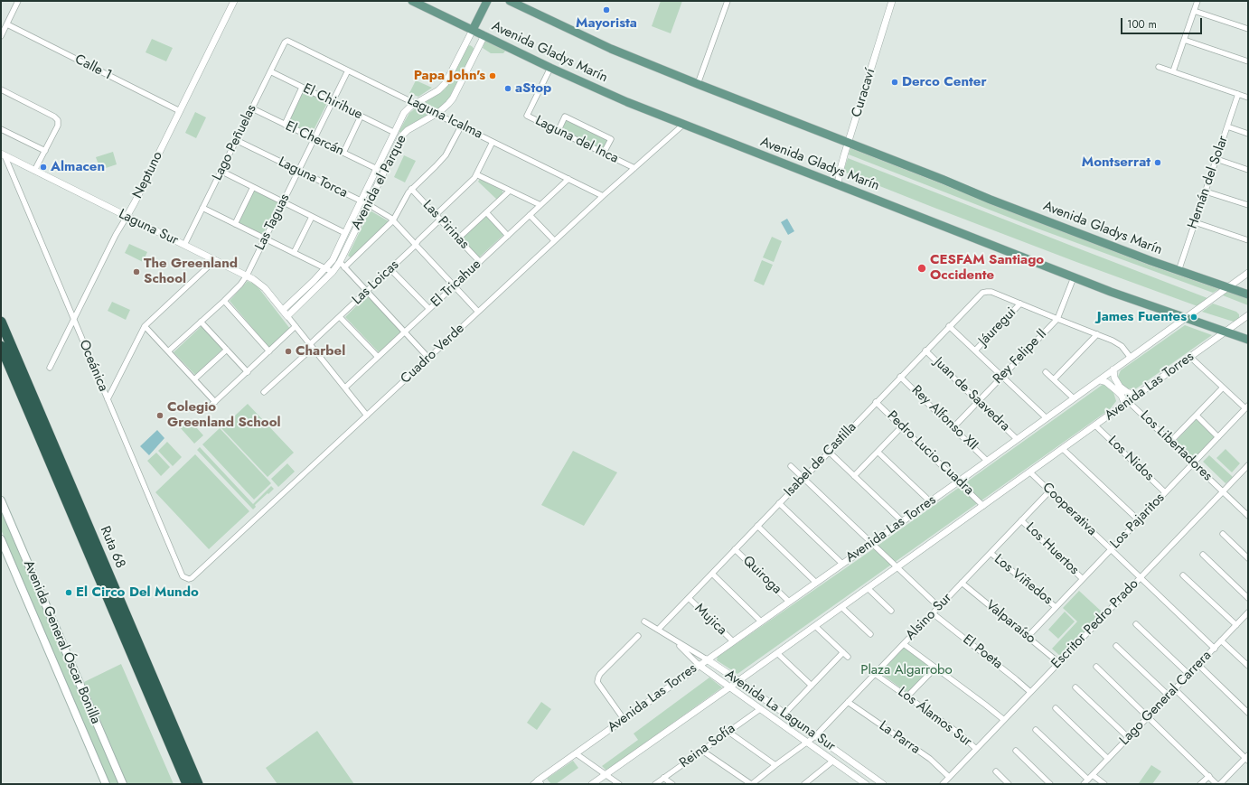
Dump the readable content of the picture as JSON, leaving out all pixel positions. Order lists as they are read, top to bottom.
{
  "streets": {
    "highway": ["Ruta 68"],
    "main road": ["Avenida Gladys Marín", "Avenida General Óscar Bonilla"],
    "street": [
      "Calle 1",
      "Curacaví",
      "El Chirihue",
      "Laguna Icalma",
      "El Chercán",
      "Laguna del Inca",
      "Lago Peñuelas",
      "Neptuno",
      "Laguna Torca",
      "Avenida el Parque",
      "Hernán del Solar",
      "Las Taguas",
      "Las Pirinas",
      "Laguna Sur",
      "Las Loicas",
      "El Tricahue",
      "Jáuregui",
      "Cuadro Verde",
      "Rey Felipe II",
      "Oceánica",
      "Avenida Las Torres",
      "Juan de Saavedra",
      "Rey Alfonso XII",
      "Los Libertadores",
      "Pedro Lucio Cuadra",
      "Los Nidos",
      "Isabel de Castilla",
      "Cooperativa",
      "Los Pajaritos",
      "Los Huertos",
      "Quiroga",
      "Los Viñedos",
      "Alsino Sur",
      "Mujica",
      "Valparaíso",
      "Escritor Pedro Prado",
      "El Poeta",
      "Lago General Carrera",
      "Avenida La Laguna Sur",
      "Los Álamos Sur",
      "La Parra",
      "Reina Sofía"
    ]
  },
  "crossings": [
    ["Avenida Gladys Marín", "Curacaví"],
    ["Avenida Gladys Marín", "Laguna del Inca"],
    ["Avenida Gladys Marín", "Avenida el Parque"],
    ["Avenida Gladys Marín", "Hernán del Solar"],
    ["Avenida Gladys Marín", "Cuadro Verde"],
    ["Avenida Gladys Marín", "Rey Felipe II"],
    ["Avenida Gladys Marín", "Avenida Las Torres"],
    ["Calle 1", "Neptuno"],
    ["El Chirihue", "Lago Peñuelas"],
    ["El Chirihue", "Avenida el Parque"],
    ["El Chirihue", "Las Taguas"],
    ["Laguna Icalma", "Lago Peñuelas"],
    ["Laguna Icalma", "Avenida el Parque"],
    ["Laguna Icalma", "Las Taguas"],
    ["Laguna Icalma", "El Tricahue"],
    ["Laguna Icalma", "Cuadro Verde"],
    ["El Chercán", "Lago Peñuelas"],
    ["El Chercán", "Avenida el Parque"],
    ["El Chercán", "Las Taguas"],
    ["Laguna del Inca", "Cuadro Verde"],
    ["Lago Peñuelas", "Laguna Torca"],
    ["Lago Peñuelas", "Laguna Sur"],
    ["Neptuno", "Laguna Sur"],
    ["Neptuno", "Oceánica"],
    ["Laguna Torca", "Avenida el Parque"],
    ["Laguna Torca", "Las Taguas"],
    ["Laguna Torca", "Las Loicas"],
    ["Laguna Torca", "El Tricahue"],
    ["Laguna Torca", "Cuadro Verde"],
    ["Avenida el Parque", "Laguna Sur"],
    ["Las Taguas", "Laguna Sur"],
    ["Las Pirinas", "Las Loicas"],
    ["Las Pirinas", "El Tricahue"],
    ["Laguna Sur", "Las Loicas"],
    ["Laguna Sur", "El Tricahue"],
    ["Laguna Sur", "Cuadro Verde"],
    ["Laguna Sur", "Oceánica"],
    ["Jáuregui", "Isabel de Castilla"],
    ["Cuadro Verde", "Oceánica"],
    ["Rey Felipe II", "Juan de Saavedra"],
    ["Rey Felipe II", "Rey Alfonso XII"],
    ["Avenida Las Torres", "Juan de Saavedra"],
    ["Avenida Las Torres", "Rey Alfonso XII"],
    ["Avenida Las Torres", "Los Libertadores"],
    ["Avenida Las Torres", "Pedro Lucio Cuadra"],
    ["Avenida Las Torres", "Los Nidos"],
    ["Avenida Las Torres", "Cooperativa"],
    ["Avenida Las Torres", "Quiroga"],
    ["Avenida Las Torres", "Mujica"],
    ["Avenida Las Torres", "Avenida La Laguna Sur"],
    ["Juan de Saavedra", "Isabel de Castilla"],
    ["Rey Alfonso XII", "Isabel de Castilla"],
    ["Los Libertadores", "Los Pajaritos"],
    ["Los Libertadores", "Escritor Pedro Prado"],
    ["Pedro Lucio Cuadra", "Isabel de Castilla"],
    ["Los Nidos", "Los Pajaritos"],
    ["Isabel de Castilla", "Quiroga"],
    ["Isabel de Castilla", "Mujica"],
    ["Isabel de Castilla", "Avenida La Laguna Sur"],
    ["Cooperativa", "Los Pajaritos"],
    ["Cooperativa", "Alsino Sur"],
    ["Cooperativa", "Escritor Pedro Prado"],
    ["Cooperativa", "Lago General Carrera"],
    ["Los Pajaritos", "Los Huertos"],
    ["Los Pajaritos", "Los Viñedos"],
    ["Los Pajaritos", "Valparaíso"],
    ["Los Huertos", "Alsino Sur"],
    ["Los Viñedos", "Alsino Sur"],
    ["Alsino Sur", "Valparaíso"],
    ["Alsino Sur", "El Poeta"],
    ["Alsino Sur", "Avenida La Laguna Sur"],
    ["Alsino Sur", "Los Álamos Sur"],
    ["Alsino Sur", "La Parra"],
    ["Valparaíso", "Escritor Pedro Prado"],
    ["Escritor Pedro Prado", "El Poeta"],
    ["Escritor Pedro Prado", "Los Álamos Sur"],
    ["Escritor Pedro Prado", "La Parra"],
    ["Avenida La Laguna Sur", "Reina Sofía"]
  ],
  "parks": ["Plaza Algarrobo"],
  "places": [
    "Mayorista",
    "Papa John's",
    "Derco Center",
    "aStop",
    "Montserrat",
    "Almacen",
    "CESFAM Santiago Occidente",
    "The Greenland School",
    "James Fuentes",
    "Charbel",
    "Colegio Greenland School",
    "El Circo Del Mundo"
  ],
  "scale_bar": "100 m"
}
